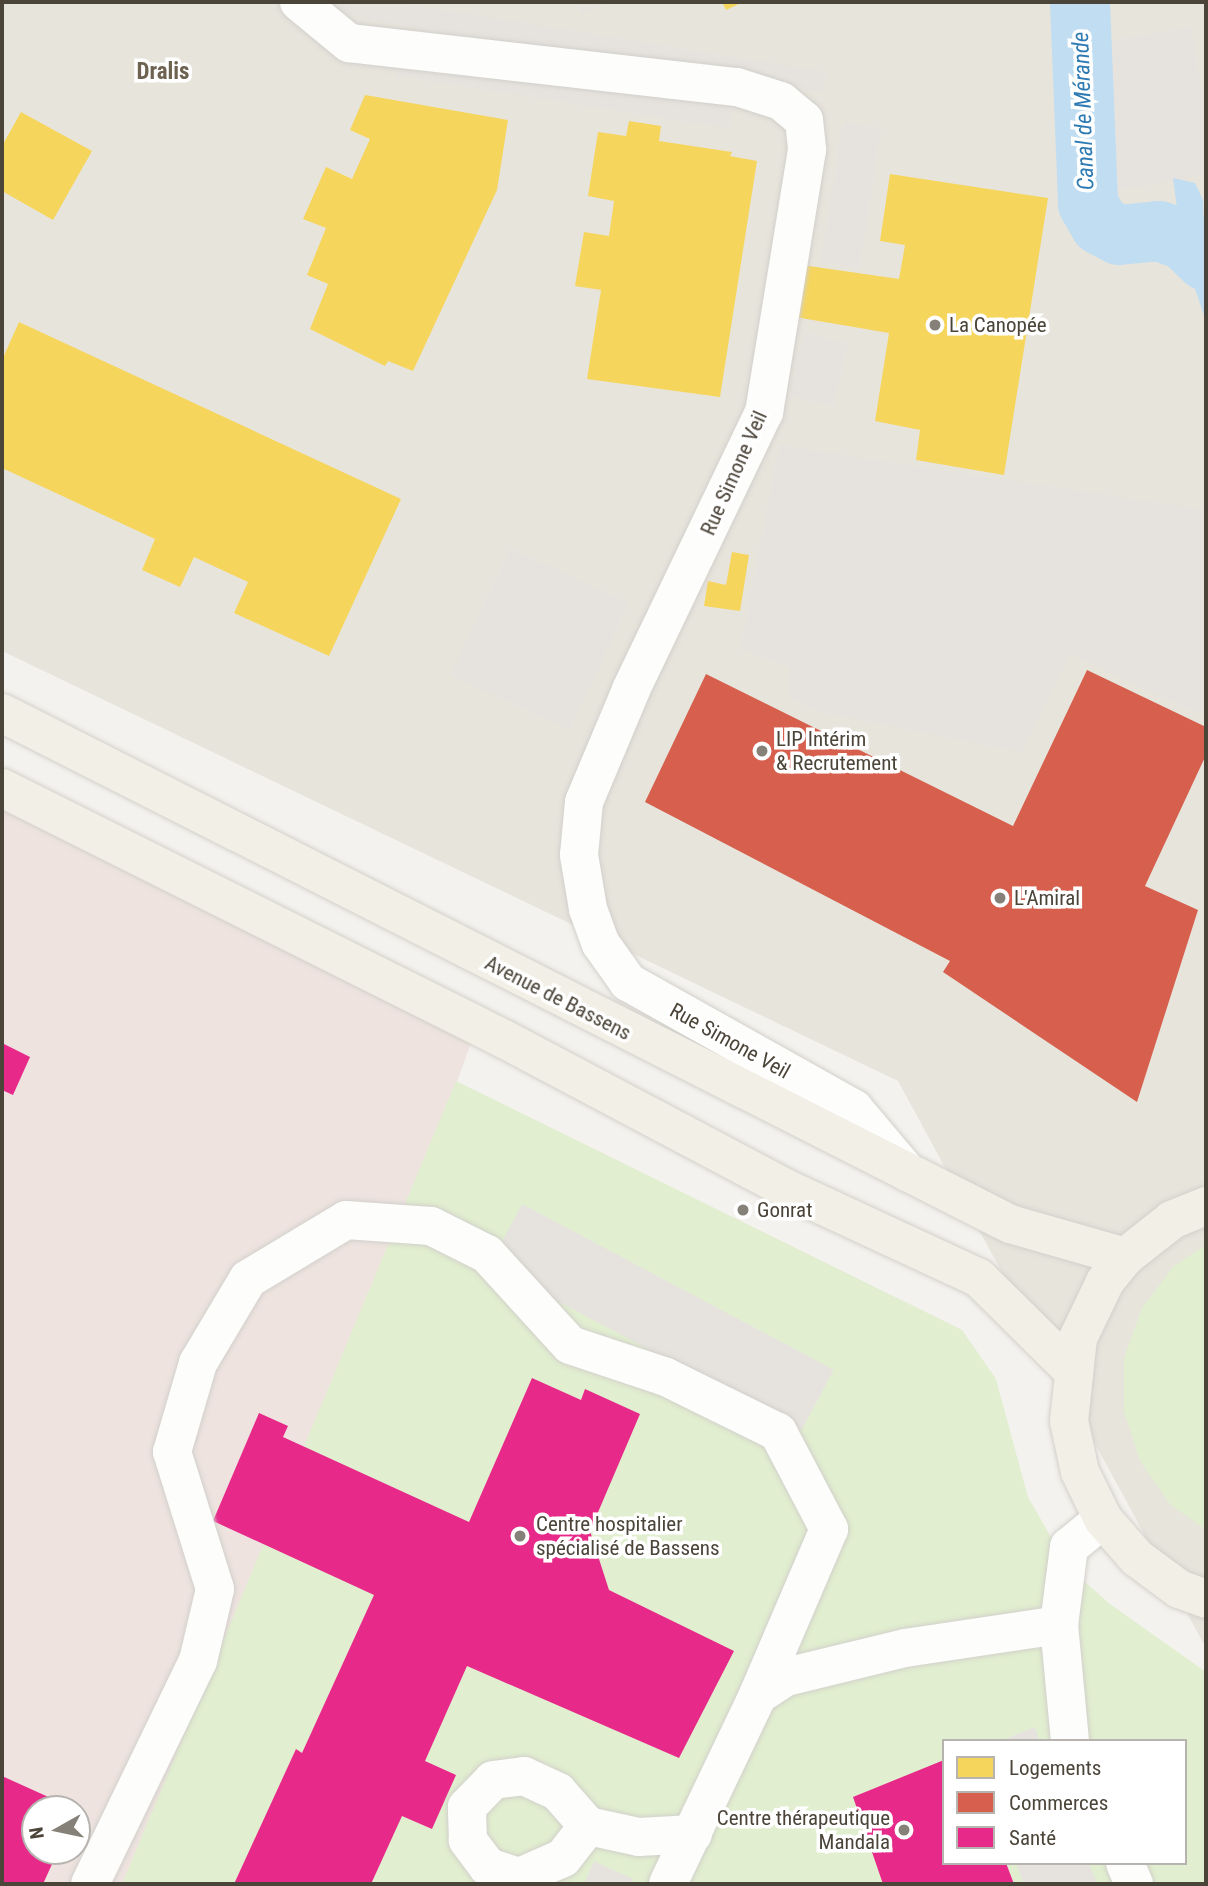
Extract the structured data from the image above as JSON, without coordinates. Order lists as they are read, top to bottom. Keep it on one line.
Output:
{"streets":{"main road":["Avenue de Bassens"],"street":["Rue Simone Veil"]},"crossings":[["Rue Simone Veil","Avenue de Bassens"]],"districts":["Dralis"],"water":["Canal de Mérande"],"places":["La Canopée","LIP Intérim & Recrutement","L'Amiral","Gonrat","Centre hospitalier spécialisé de Bassens","Centre thérapeutique Mandala"],"legend":["Logements","Commerces","Santé"],"north":"left"}
